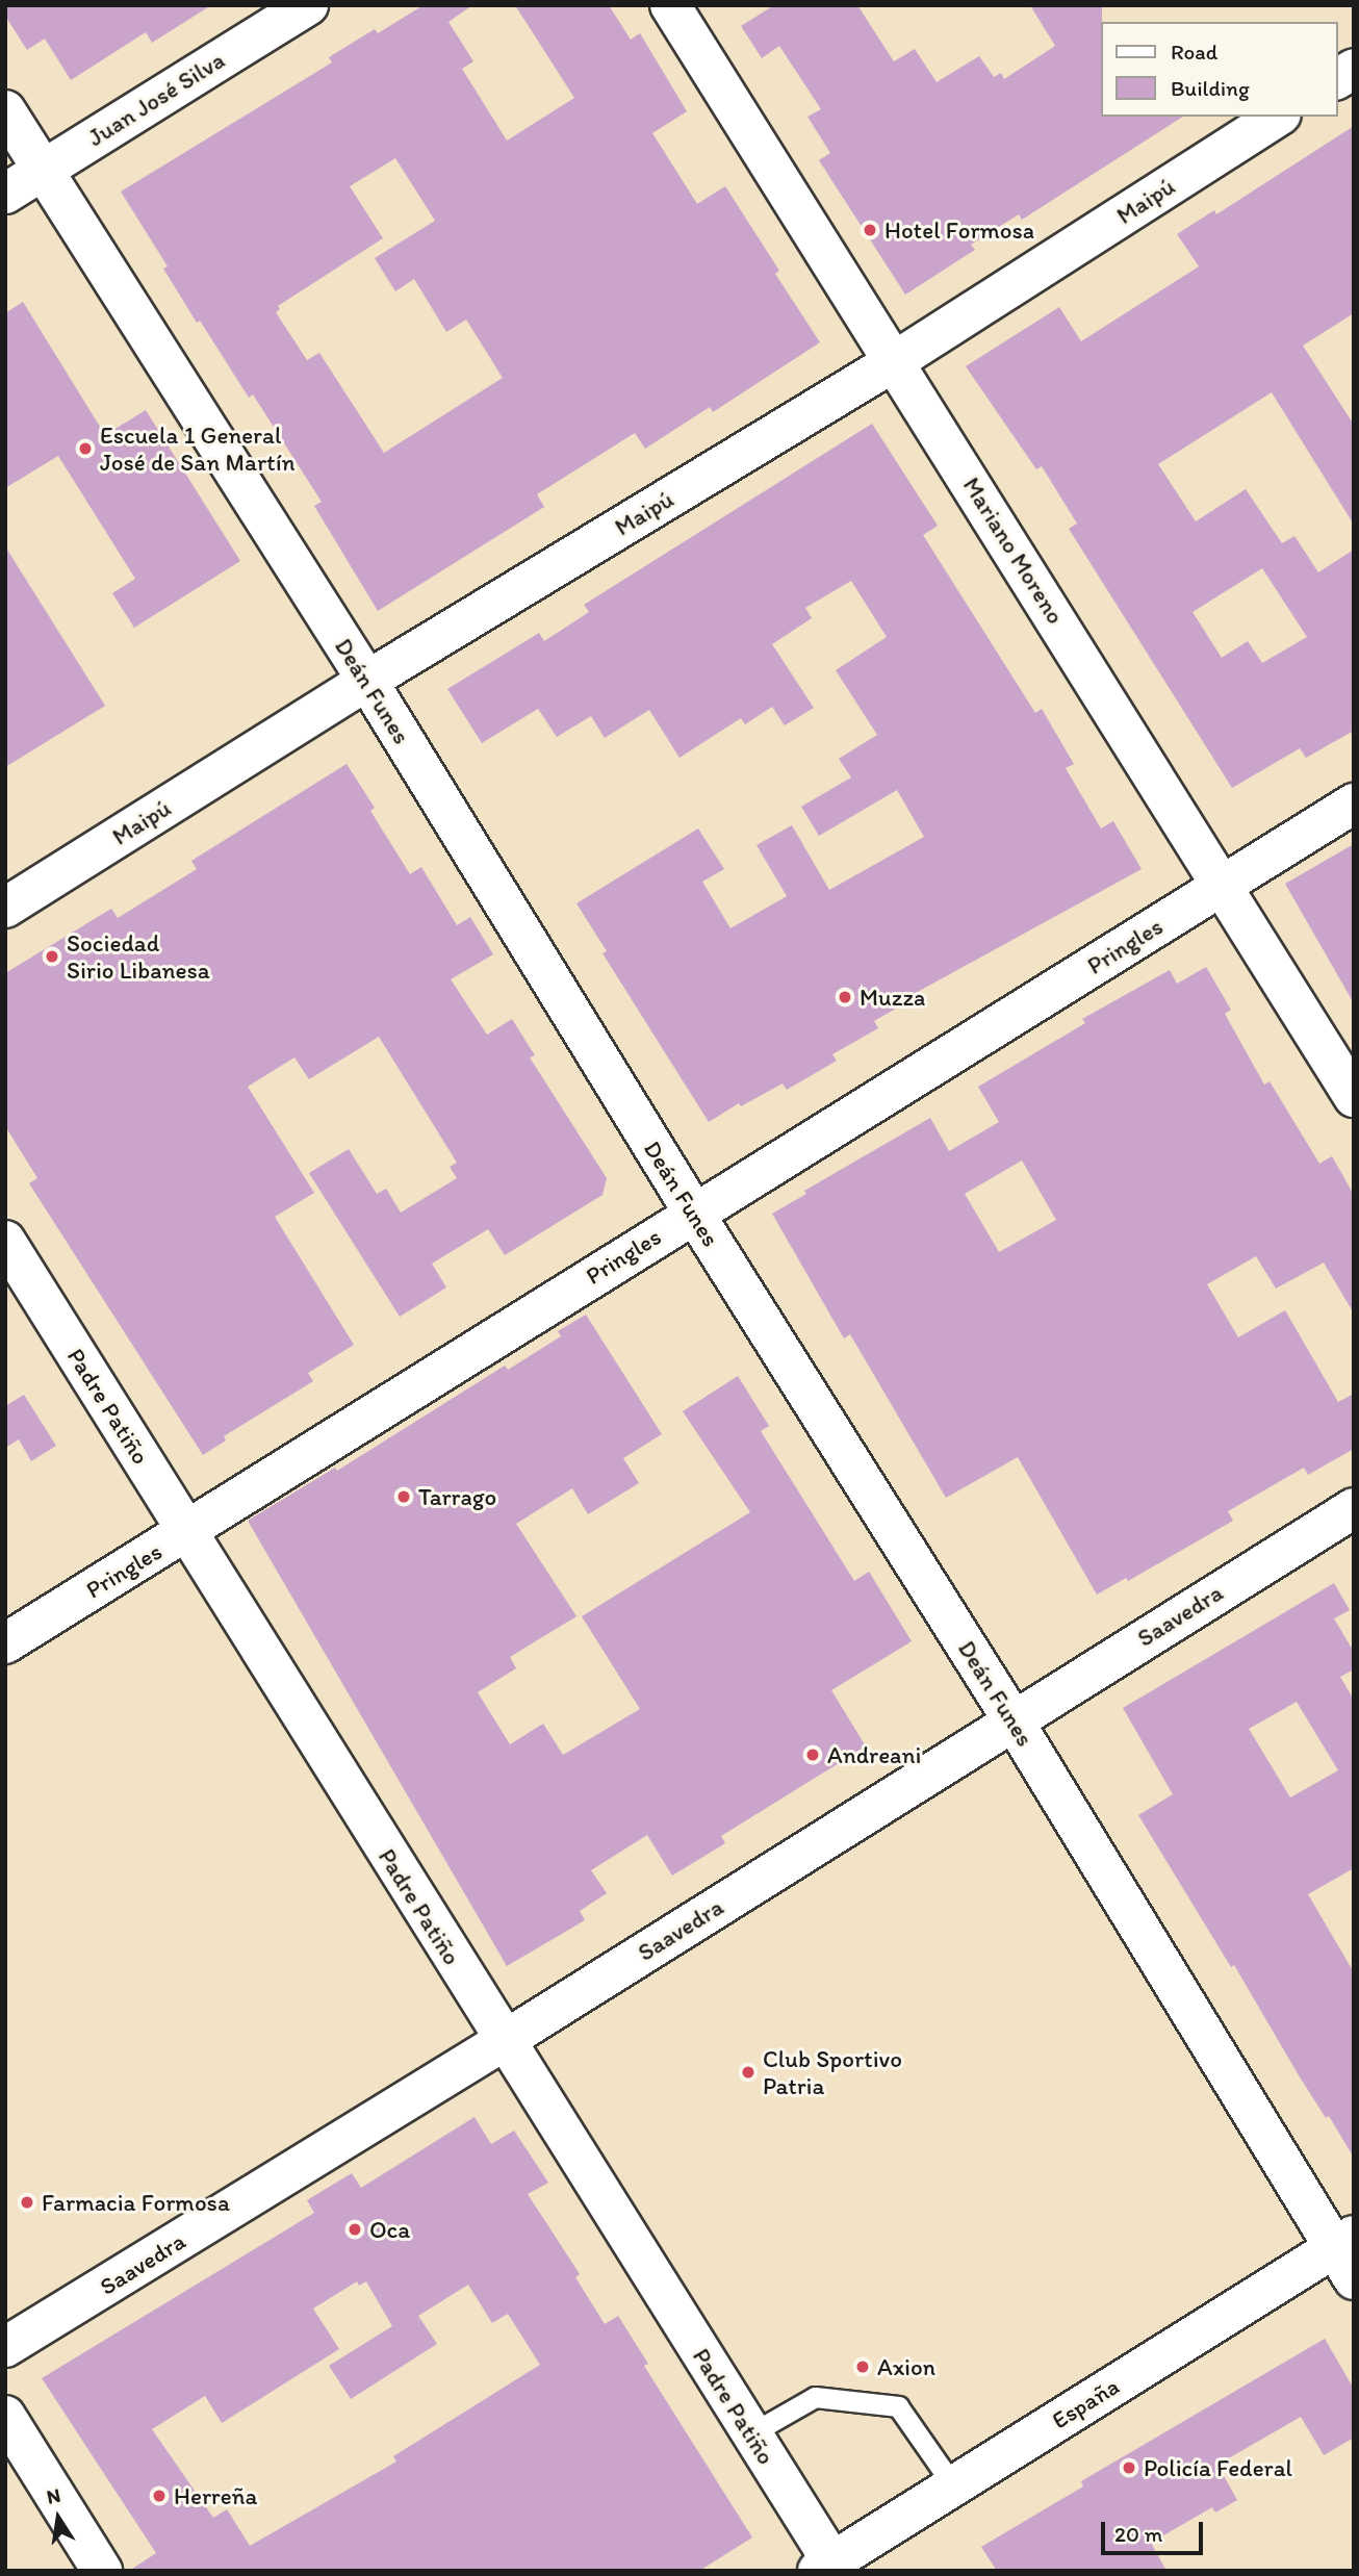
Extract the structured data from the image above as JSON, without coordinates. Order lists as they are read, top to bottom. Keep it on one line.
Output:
{"streets":{"street":["Juan José Silva","Maipú","Mariano Moreno","Deán Funes","Pringles","Padre Patiño","Saavedra","España"]},"crossings":[["Juan José Silva","Deán Funes"],["Maipú","Mariano Moreno"],["Maipú","Deán Funes"],["Mariano Moreno","Pringles"],["Deán Funes","Pringles"],["Deán Funes","Saavedra"],["Deán Funes","España"],["Pringles","Padre Patiño"],["Padre Patiño","Saavedra"],["Padre Patiño","España"]],"places":["Hotel Formosa","Escuela 1 General José de San Martín","Sociedad Sirio Libanesa","Muzza","Tarrago","Andreani","Club Sportivo Patria","Farmacia Formosa","Oca","Axion","Policía Federal","Herreña"],"legend":["Road","Building"],"scale_bar":"20 m","north":"top"}
